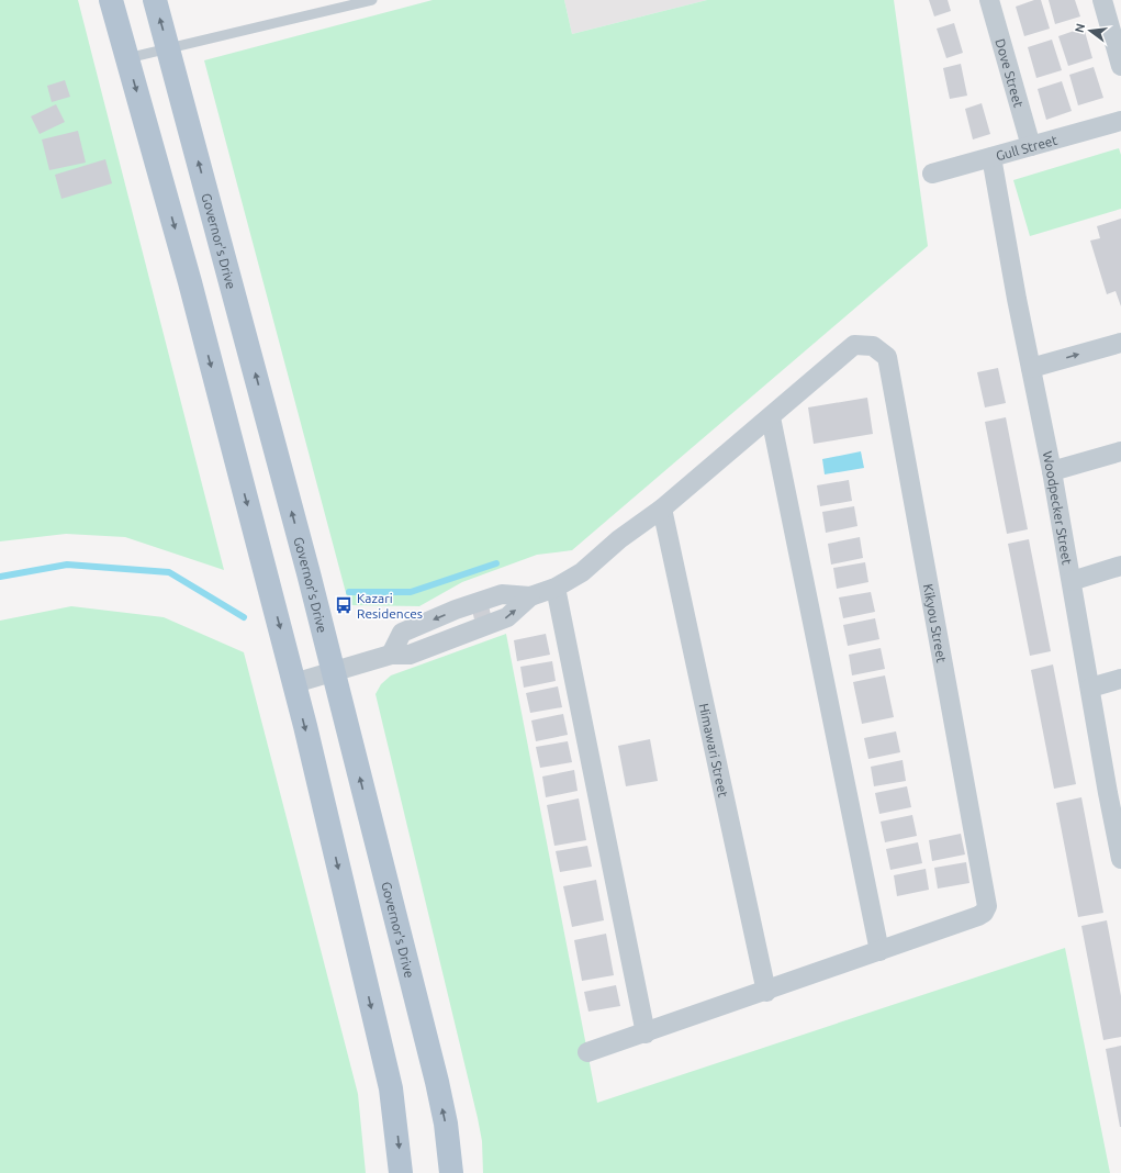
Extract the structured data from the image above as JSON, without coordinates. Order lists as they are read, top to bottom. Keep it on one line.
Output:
{"streets":{"main road":["Governor's Drive"],"street":["Dove Street","Gull Street","Woodpecker Street","Kikyou Street","Himawari Street"]},"crossings":[["Dove Street","Gull Street"],["Gull Street","Woodpecker Street"]],"places":{"bus stop":["Kazari Residences"]},"north":"left"}
